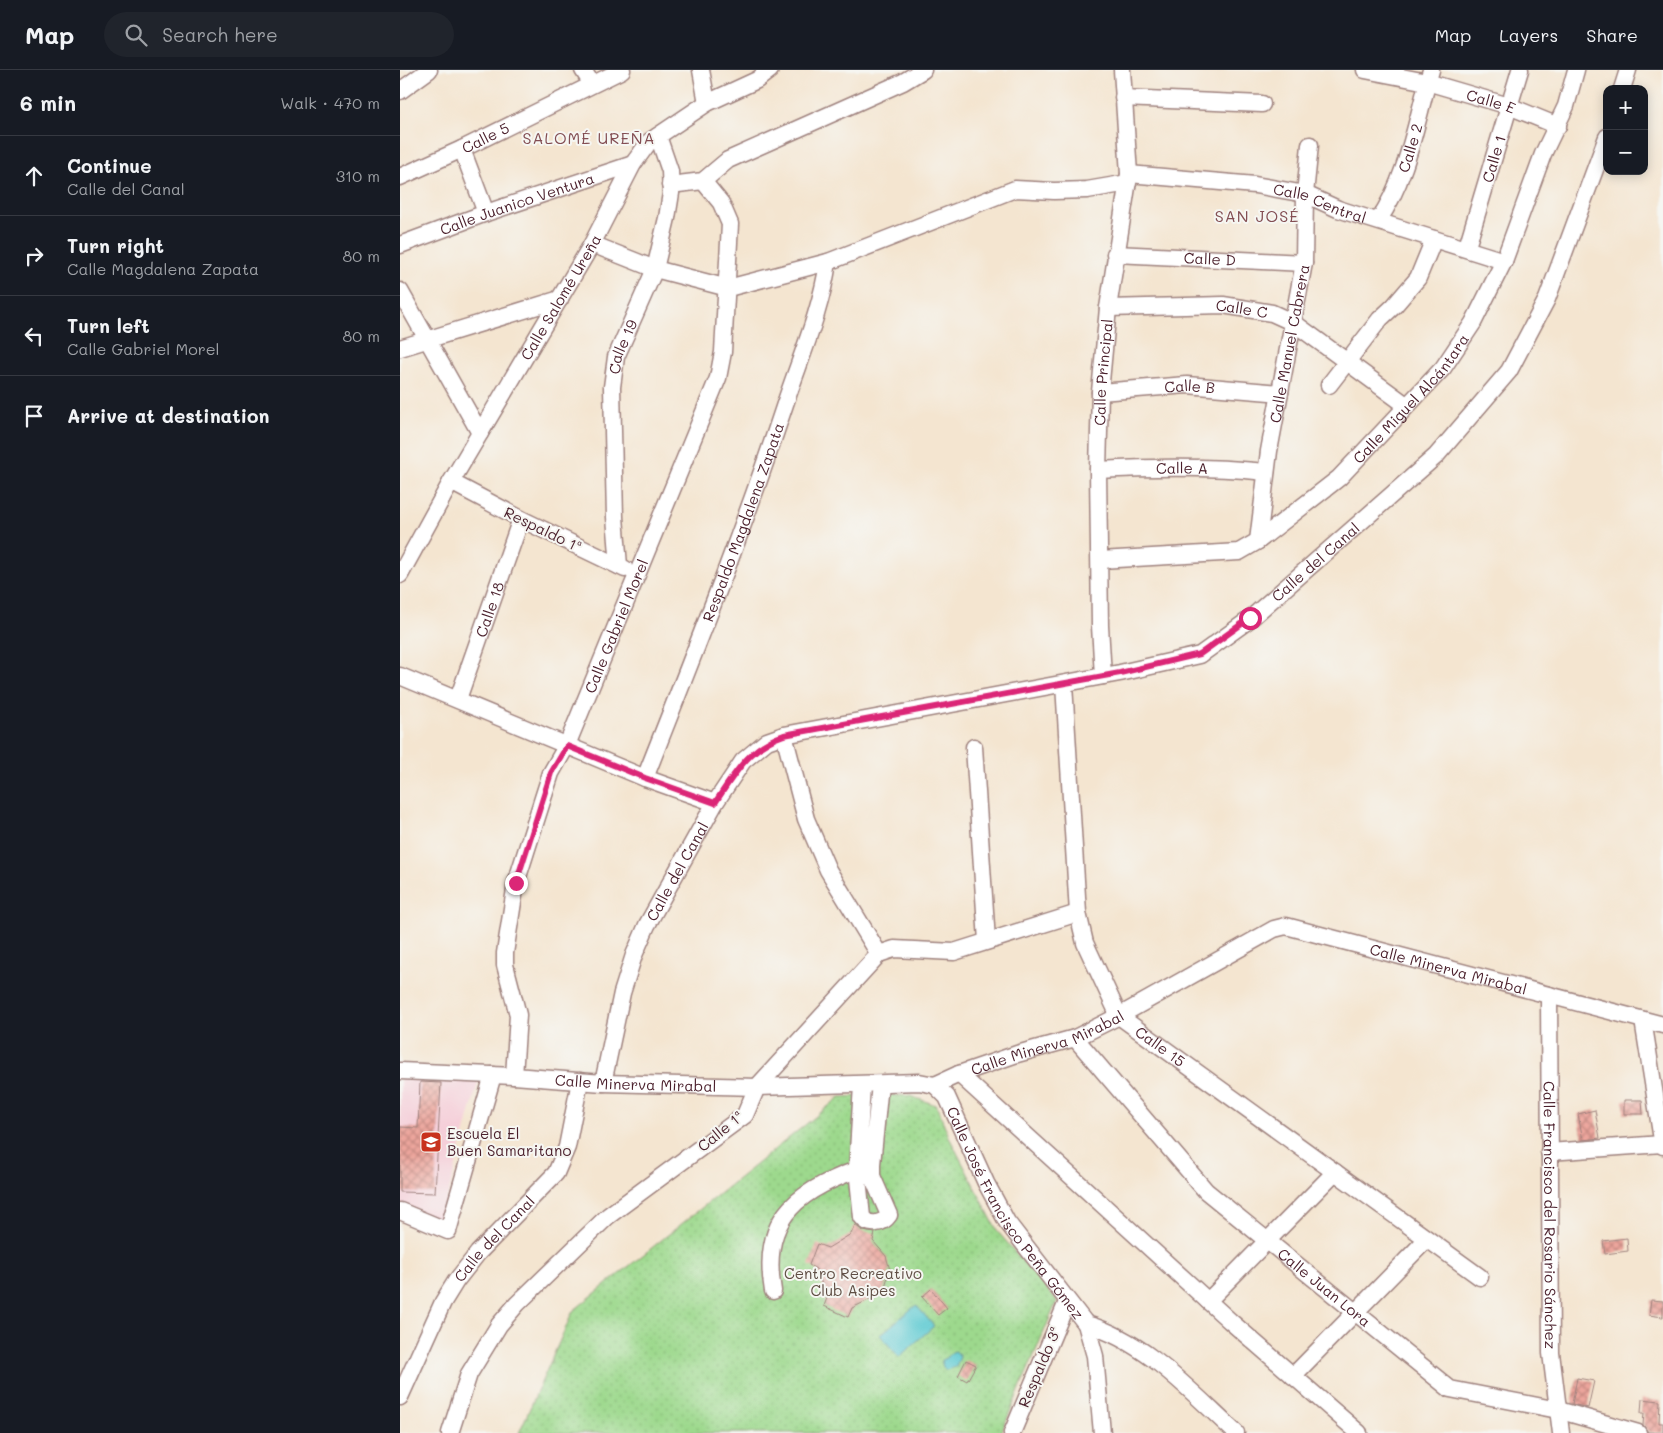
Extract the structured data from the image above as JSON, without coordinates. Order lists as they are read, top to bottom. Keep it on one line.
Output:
{"streets":{"street":["Calle E","Calle 5","Calle 2","Calle 1","Calle Central","Calle Juanico Ventura","Calle D","Calle Salomé Ureña","Calle C","Calle Manuel Cabrera","Calle 19","Calle Principal","Calle B","Calle Miguel Alcántara","Calle A","Respaldo Magdalena Zapata","Respaldo 1ª","Calle del Canal","Calle 18","Calle Gabriel Morel","Calle Minerva Mirabal","Calle 15","Calle 1ª","Calle José Francisco Peña Gómez","Calle Francisco del Rosario Sánchez","Calle Juan Lora","Respaldo 3ª"]},"crossings":[["Calle E","Calle 2"],["Calle E","Calle 1"],["Calle E","Calle Miguel Alcántara"],["Calle 2","Calle Central"],["Calle 1","Calle Central"],["Calle Central","Calle Manuel Cabrera"],["Calle Central","Calle Principal"],["Calle Central","Calle Miguel Alcántara"],["Calle Central","Respaldo Magdalena Zapata"],["Calle Central","Calle Gabriel Morel"],["Calle Juanico Ventura","Calle Salomé Ureña"],["Calle D","Calle Manuel Cabrera"],["Calle D","Calle Principal"],["Calle Salomé Ureña","Calle 19"],["Calle Salomé Ureña","Respaldo 1ª"],["Calle C","Calle Manuel Cabrera"],["Calle C","Calle Principal"],["Calle C","Calle Miguel Alcántara"],["Calle Manuel Cabrera","Calle B"],["Calle Manuel Cabrera","Calle Miguel Alcántara"],["Calle Manuel Cabrera","Calle A"],["Calle 19","Respaldo 1ª"],["Calle Principal","Calle B"],["Calle Principal","Calle Miguel Alcántara"],["Calle Principal","Calle A"],["Calle Principal","Calle del Canal"],["Respaldo 1ª","Calle 18"],["Respaldo 1ª","Calle Gabriel Morel"],["Calle del Canal","Calle Minerva Mirabal"],["Calle del Canal","Calle 15"],["Calle Gabriel Morel","Calle Minerva Mirabal"],["Calle Minerva Mirabal","Calle 15"],["Calle Minerva Mirabal","Calle 1ª"],["Calle Minerva Mirabal","Calle José Francisco Peña Gómez"],["Calle Minerva Mirabal","Calle Francisco del Rosario Sánchez"],["Calle Minerva Mirabal","Calle Juan Lora"],["Calle José Francisco Peña Gómez","Respaldo 3ª"],["Calle Francisco del Rosario Sánchez","Calle Juan Lora"]],"districts":["SALOMÉ UREÑA","SAN JOSÉ"],"parks":["Centro Recreativo Club Asipes"],"places":{"school or university":["Escuela El Buen Samaritano"]},"page":{"header":"Map","search":"Search here","nav":["Map","Layers","Share"],"heading":["6 min","Walk · 470 m"],"map_buttons":["+","−"],"list":[["Continue","Calle del Canal","310 m"],["Turn right","Calle Magdalena Zapata","80 m"],["Turn left","Calle Gabriel Morel","80 m"],"Arrive at destination"]}}
